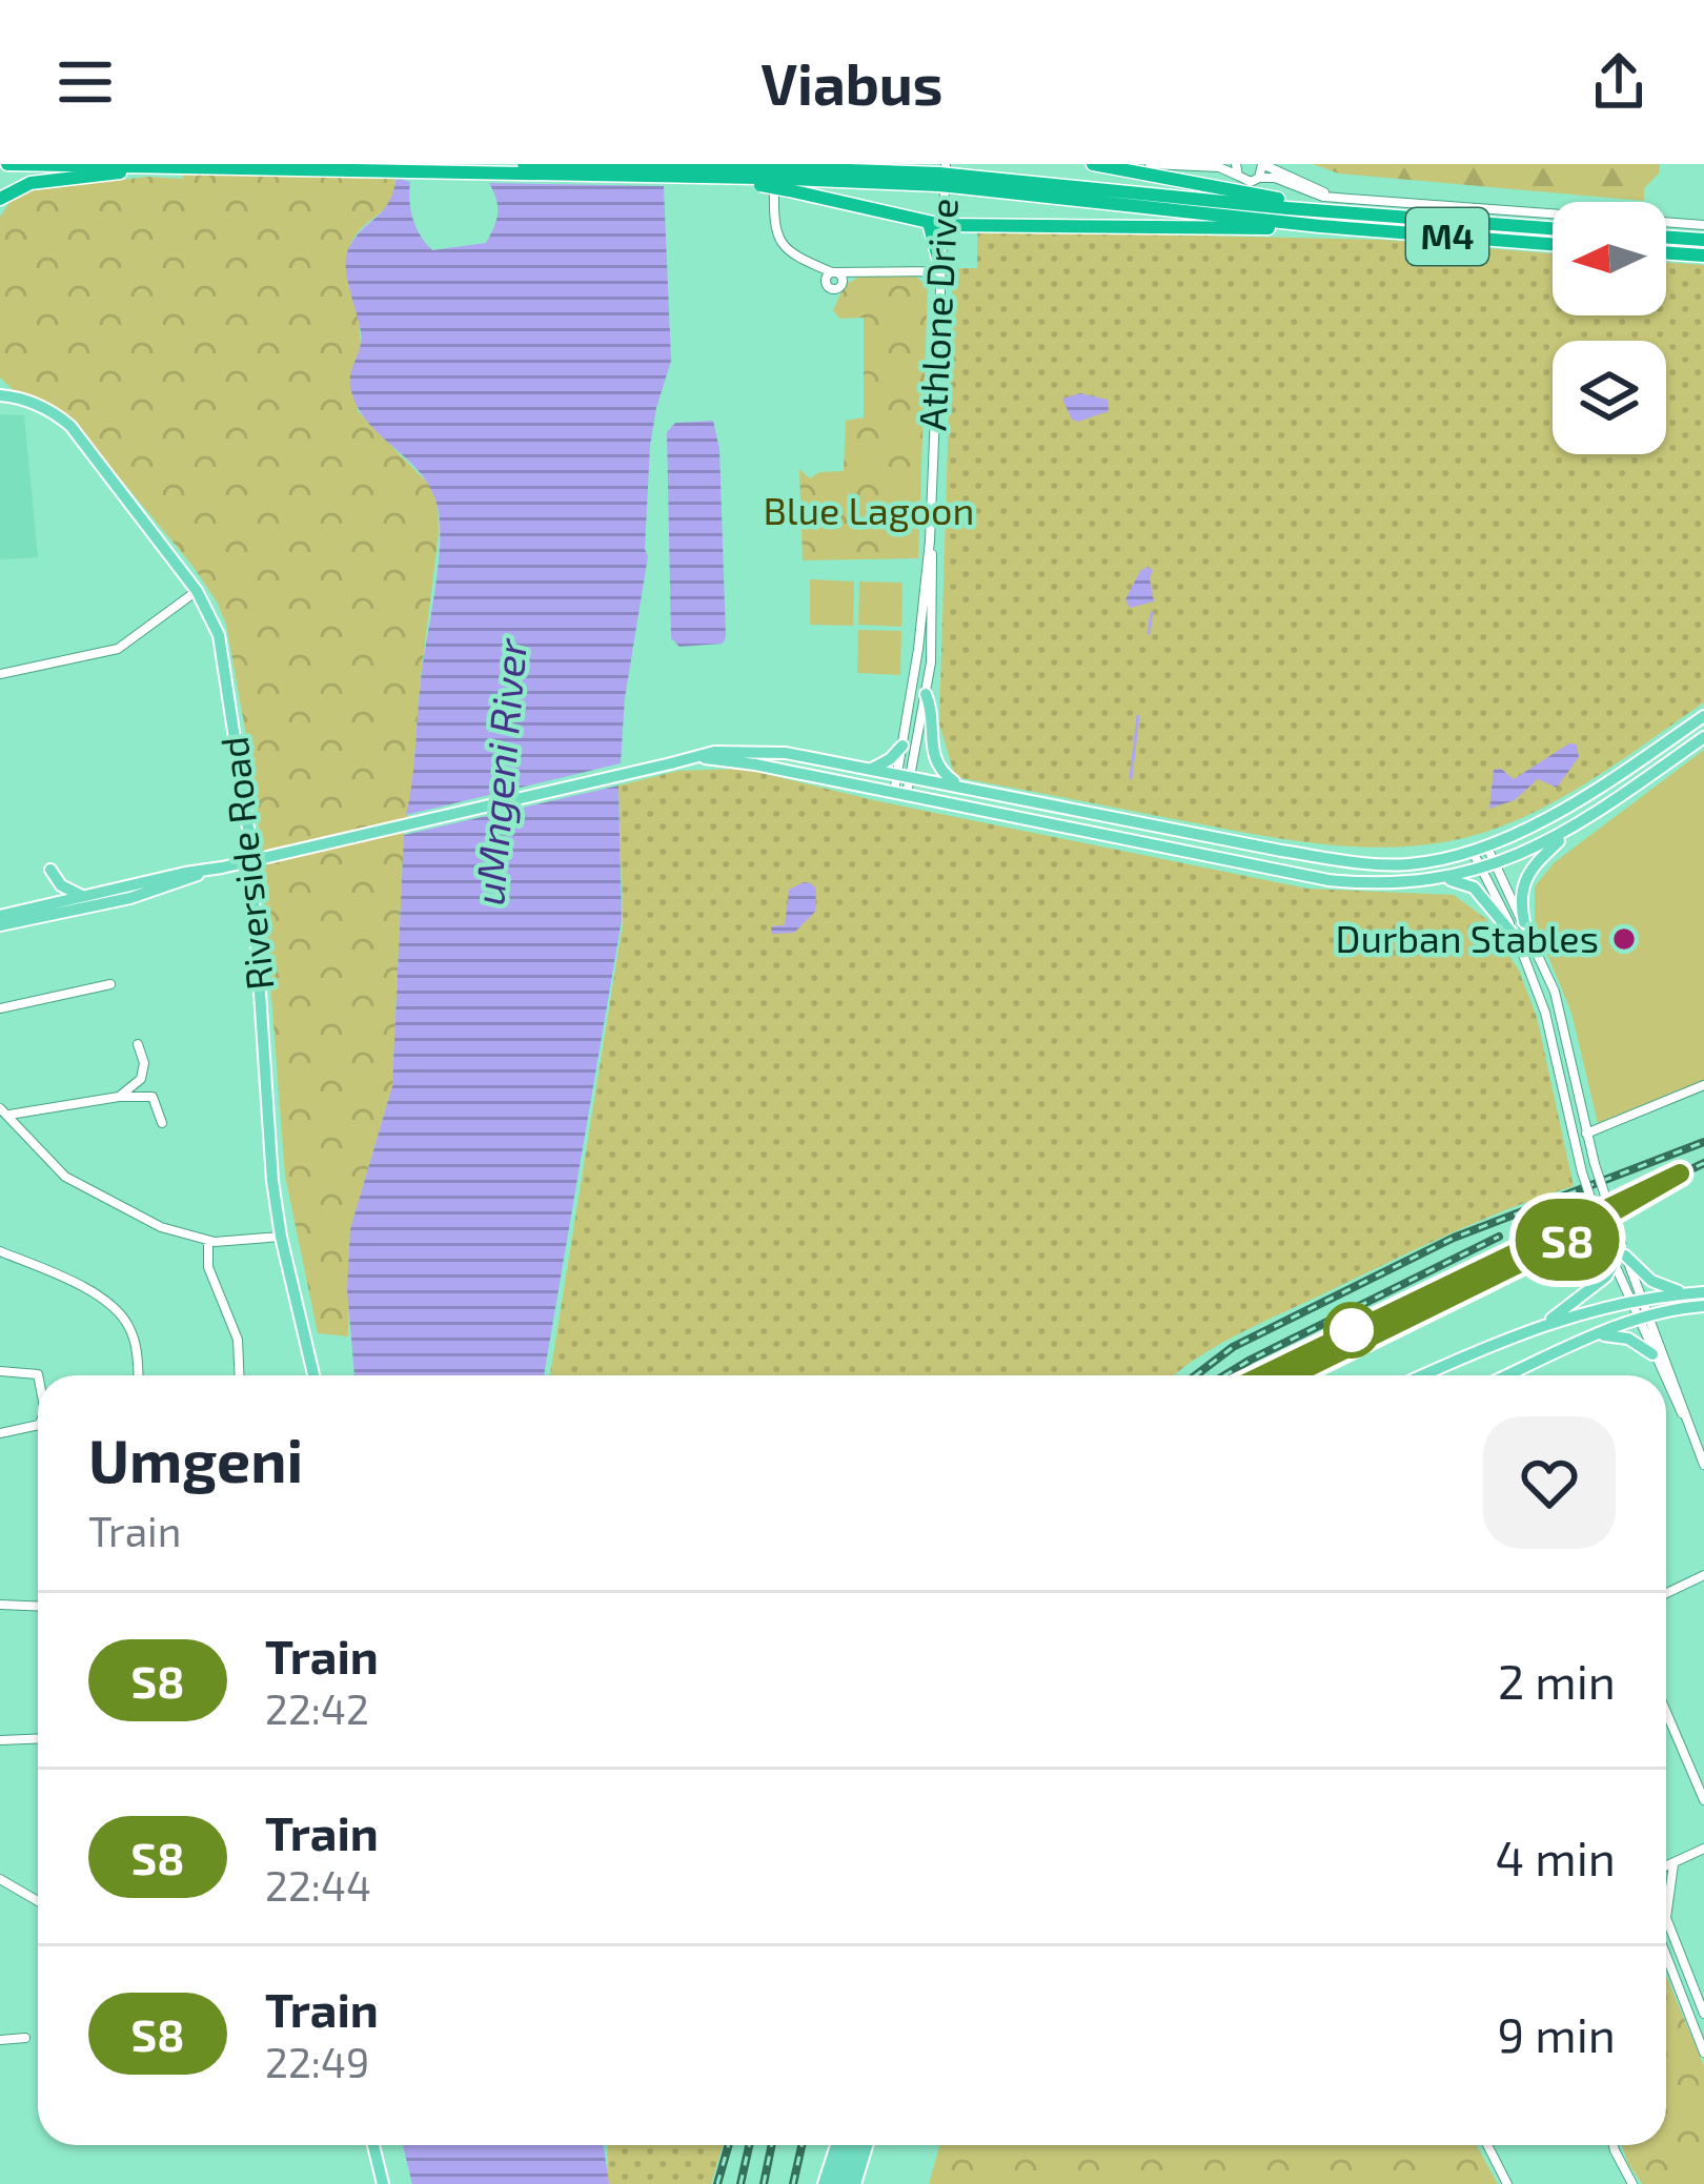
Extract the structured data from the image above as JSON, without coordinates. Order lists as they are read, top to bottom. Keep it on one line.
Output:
{"streets":{"highway":["M4"],"main road":["Riverside Road"],"street":["Athlone Drive"]},"crossings":[["M4","Athlone Drive"]],"water":["uMngeni River"],"parks":["Blue Lagoon"],"places":["Durban Stables"],"north":"left","page":{"header":"Viabus","on_map":"S8","heading":["Umgeni","Train"],"list":[{"mark":"S8","name":"Train","note":"22:42","value":"2 min"},{"mark":"S8","name":"Train","note":"22:44","value":"4 min"},{"mark":"S8","name":"Train","note":"22:49","value":"9 min"}]}}
